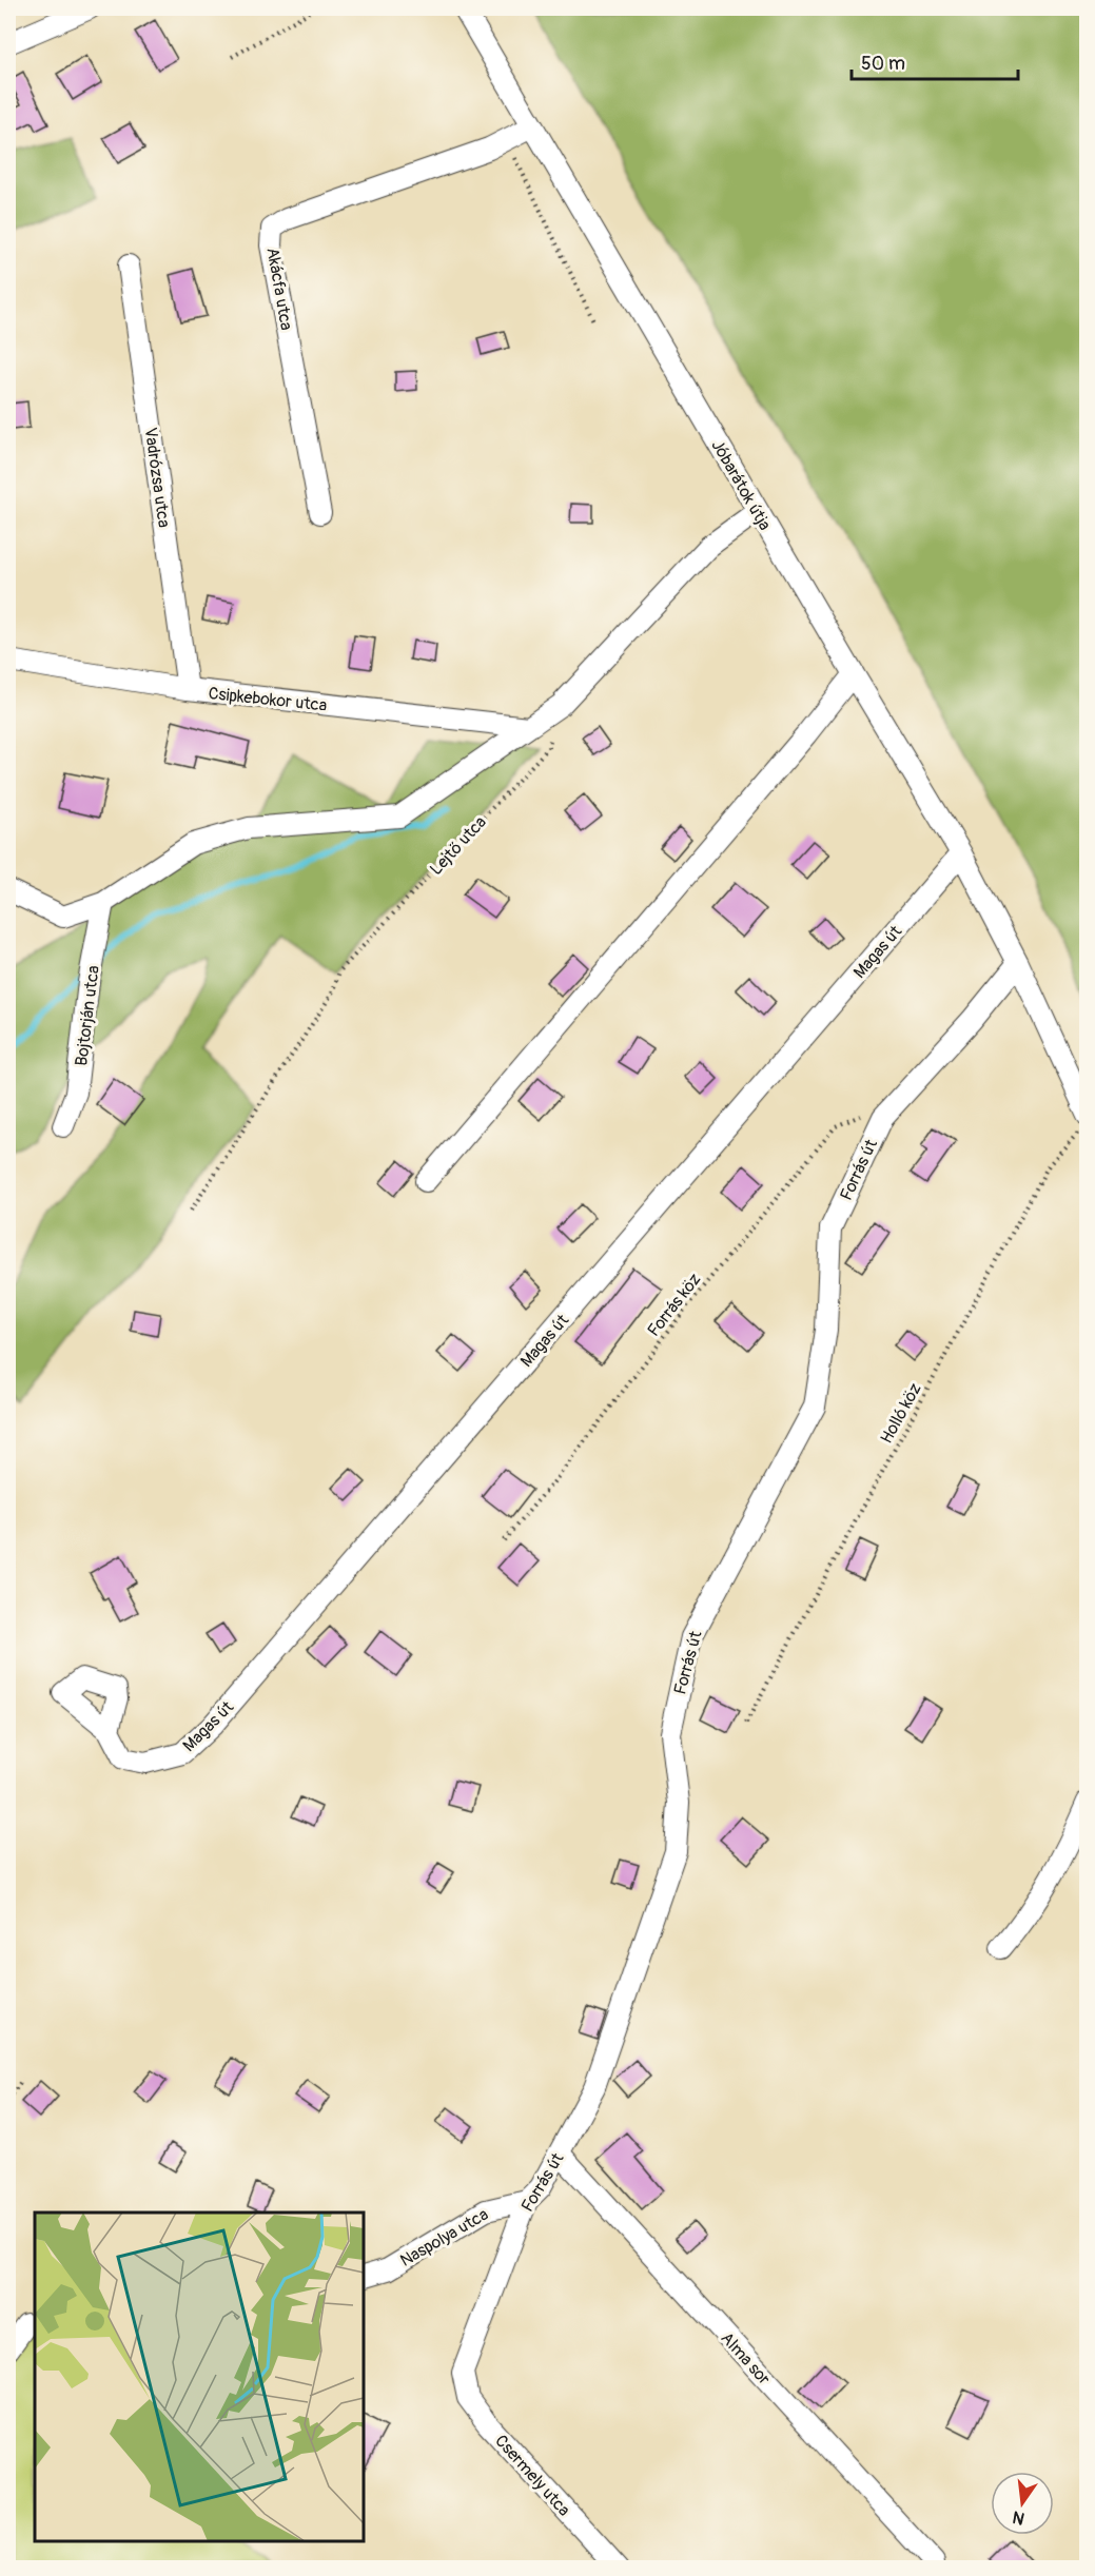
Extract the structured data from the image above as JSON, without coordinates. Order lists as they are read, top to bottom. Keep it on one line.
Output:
{"streets":{"street":["Akácfa utca","Vadrózsa utca","Jóbarátok útja","Csipkebokor utca","Magas út","Bojtorján utca","Forrás út","Naspolya utca","Alma sor","Csermely utca"],"path":["Lejtő utca","Forrás köz","Holló köz"]},"crossings":[["Akácfa utca","Jóbarátok útja"],["Vadrózsa utca","Csipkebokor utca"],["Jóbarátok útja","Magas út"],["Jóbarátok útja","Forrás út"],["Jóbarátok útja","Holló köz"],["Forrás út","Forrás köz"],["Forrás út","Naspolya utca"],["Forrás út","Alma sor"],["Forrás út","Csermely utca"]],"scale_bar":"50 m","north":"bottom"}
